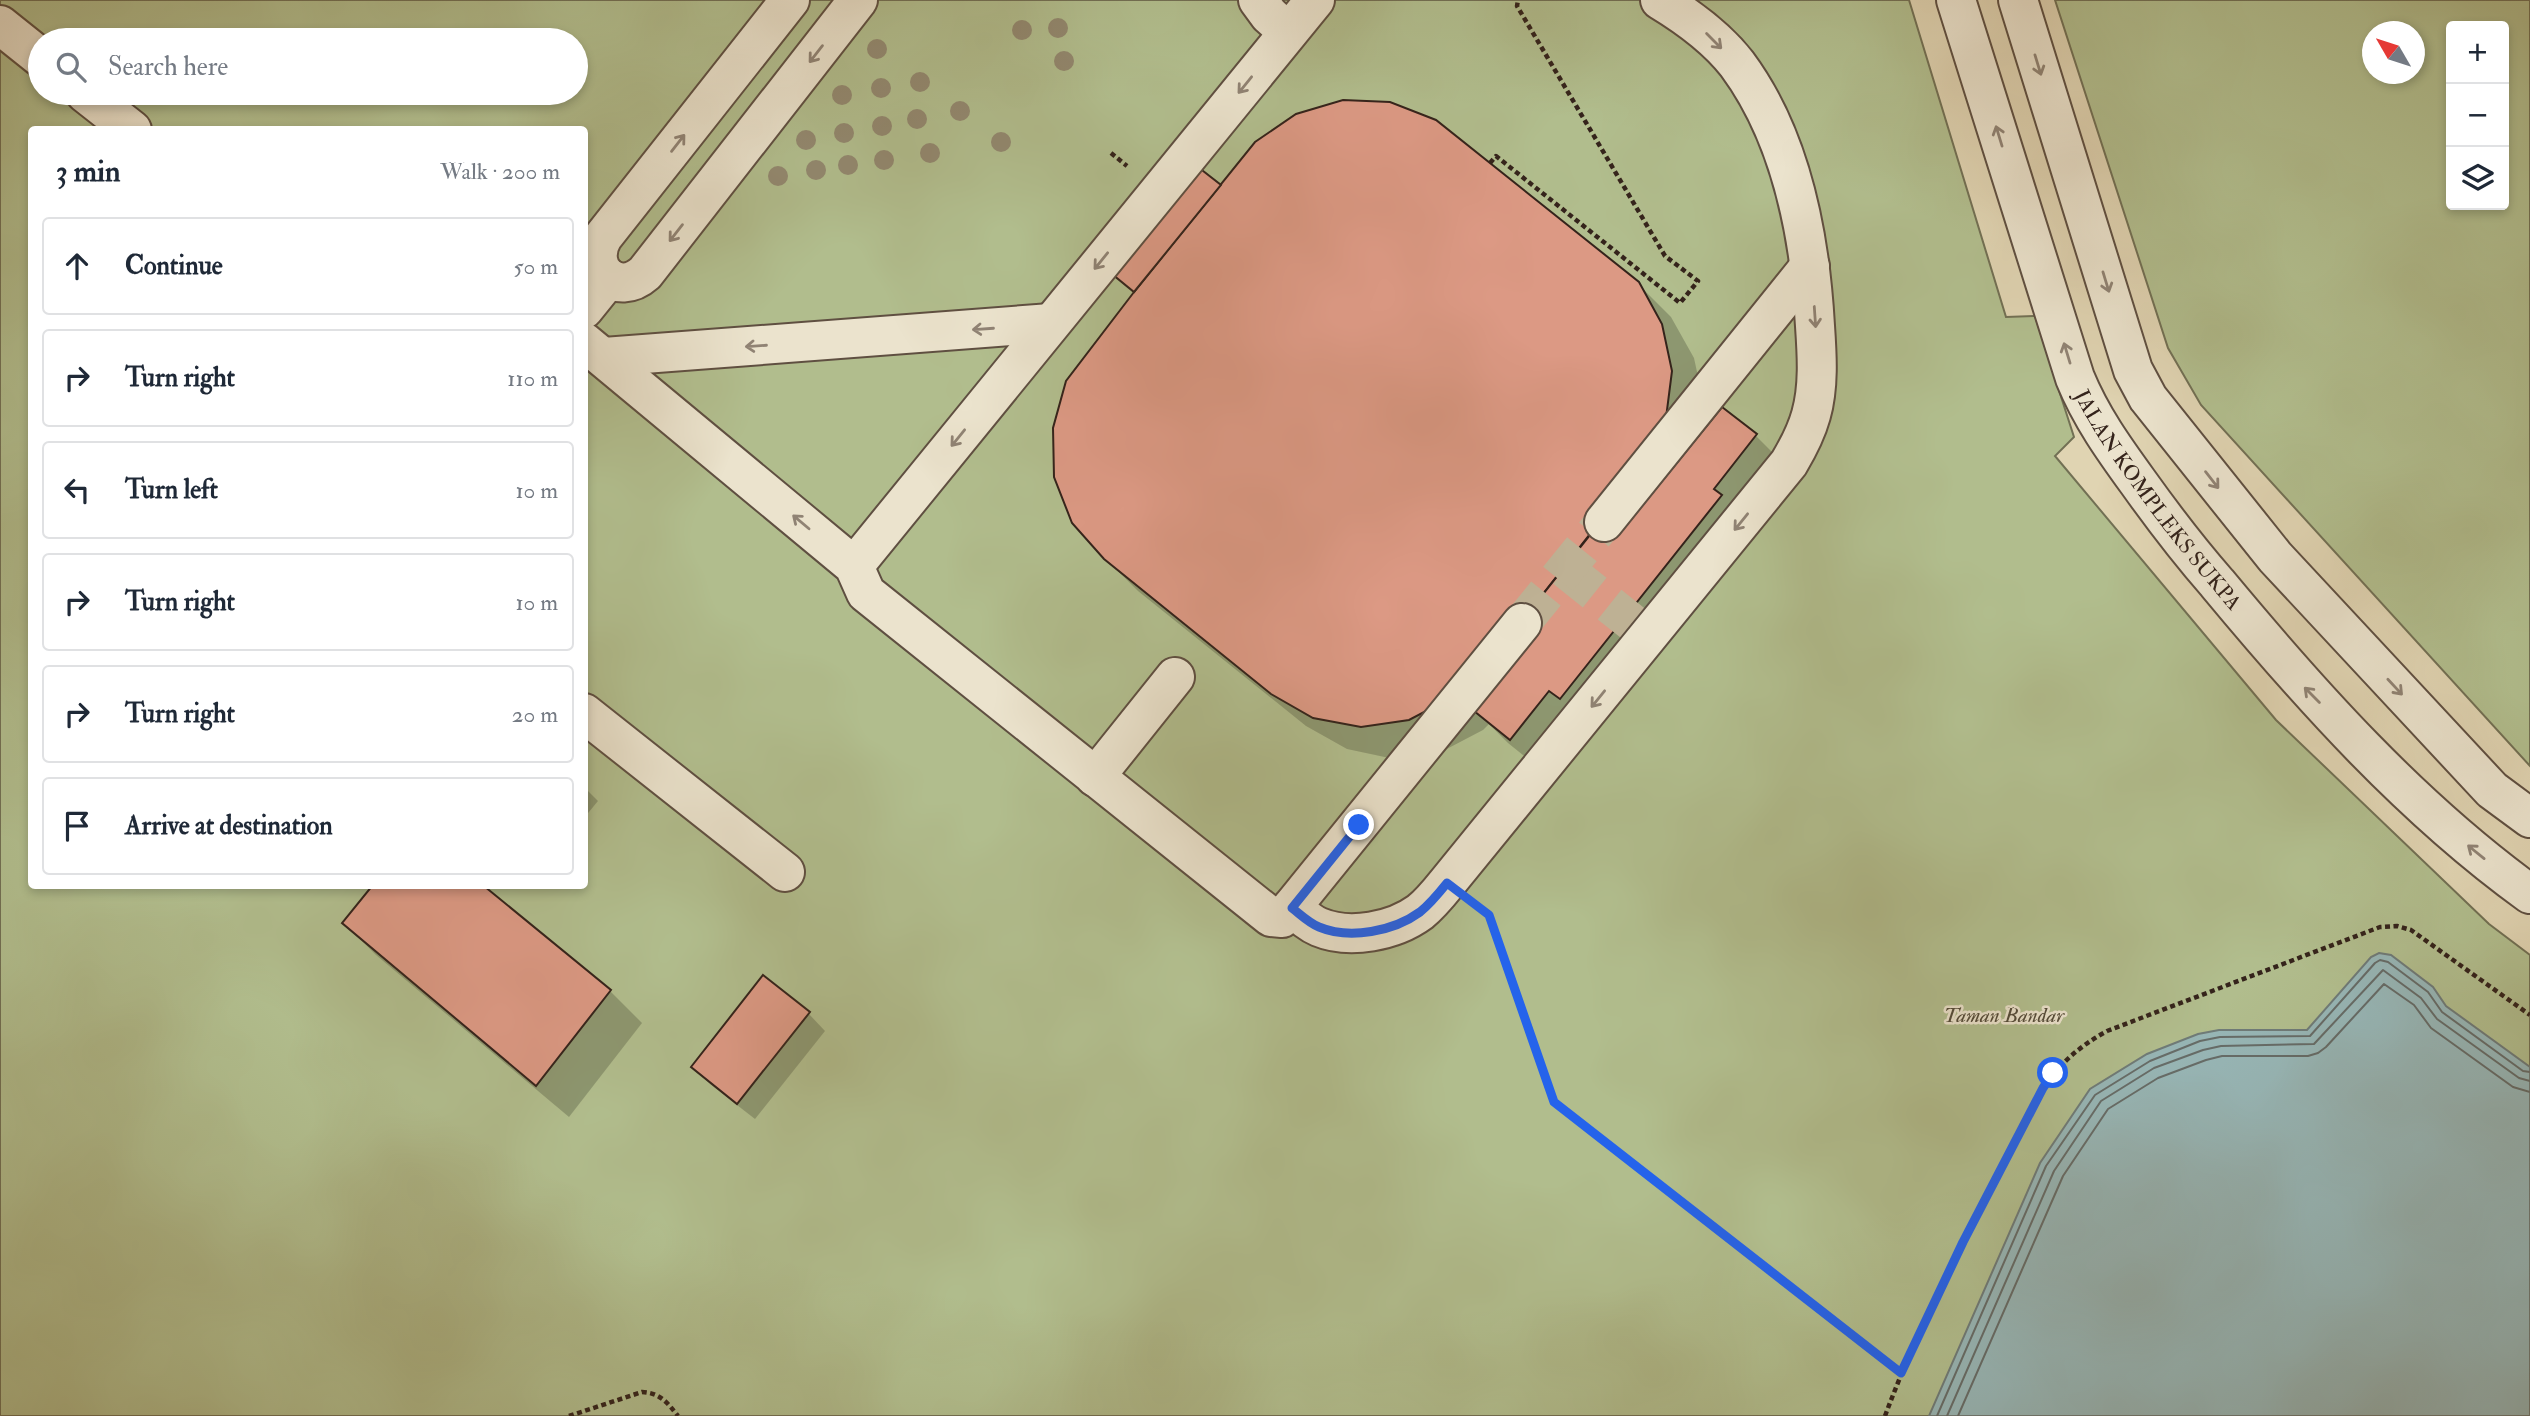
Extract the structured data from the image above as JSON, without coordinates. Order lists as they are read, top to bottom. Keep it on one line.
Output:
{"streets":{"street":["JALAN KOMPLEKS SUKPA"]},"parks":["Taman Bandar"],"north":"top left","page":{"map_buttons":["+","−"],"search":"Search here","heading":["3 min","Walk · 200 m"],"list":[["Continue","50 m"],["Turn right","110 m"],["Turn left","10 m"],["Turn right","10 m"],["Turn right","20 m"],"Arrive at destination"]}}
